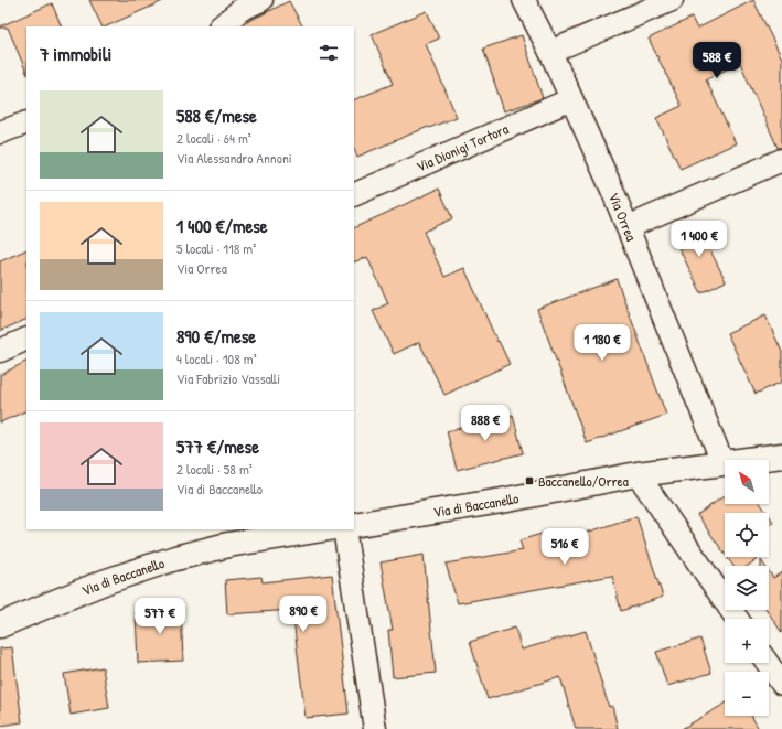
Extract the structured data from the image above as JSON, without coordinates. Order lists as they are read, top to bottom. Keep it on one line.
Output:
{"streets":{"street":["Via Dionigi Tortora","Via Orrea","Via di Baccanello"]},"crossings":[["Via Dionigi Tortora","Via Orrea"],["Via Orrea","Via di Baccanello"]],"places":{"transit":["Baccanello/Orrea"]},"north":"top left","page":{"heading":"7 immobili","price":["588 €","1 400 €","1 180 €","888 €","516 €","890 €","577 €"],"list":[{"name":"588 €/mese","note":"2 locali · 64 m² · Via Alessandro Annoni"},{"name":"1 400 €/mese","note":"5 locali · 118 m² · Via Orrea"},{"name":"890 €/mese","note":"4 locali · 108 m² · Via Fabrizio Vassalli"},{"name":"577 €/mese","note":"2 locali · 58 m² · Via di Baccanello"}],"map_buttons":["+","−"]}}
